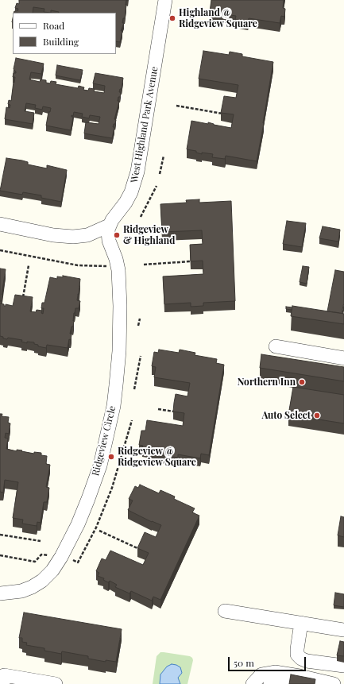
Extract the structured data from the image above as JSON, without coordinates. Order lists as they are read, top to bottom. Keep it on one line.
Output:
{"streets":{"street":["West Highland Park Avenue","Ridgeview Circle"]},"crossings":[["West Highland Park Avenue","Ridgeview Circle"]],"places":["Highland @ Ridgeview Square","Ridgeview & Highland","Northern Inn","Auto Select","Ridgeview @ Ridgeview Square"],"legend":["Road","Building"],"scale_bar":"50 m"}
